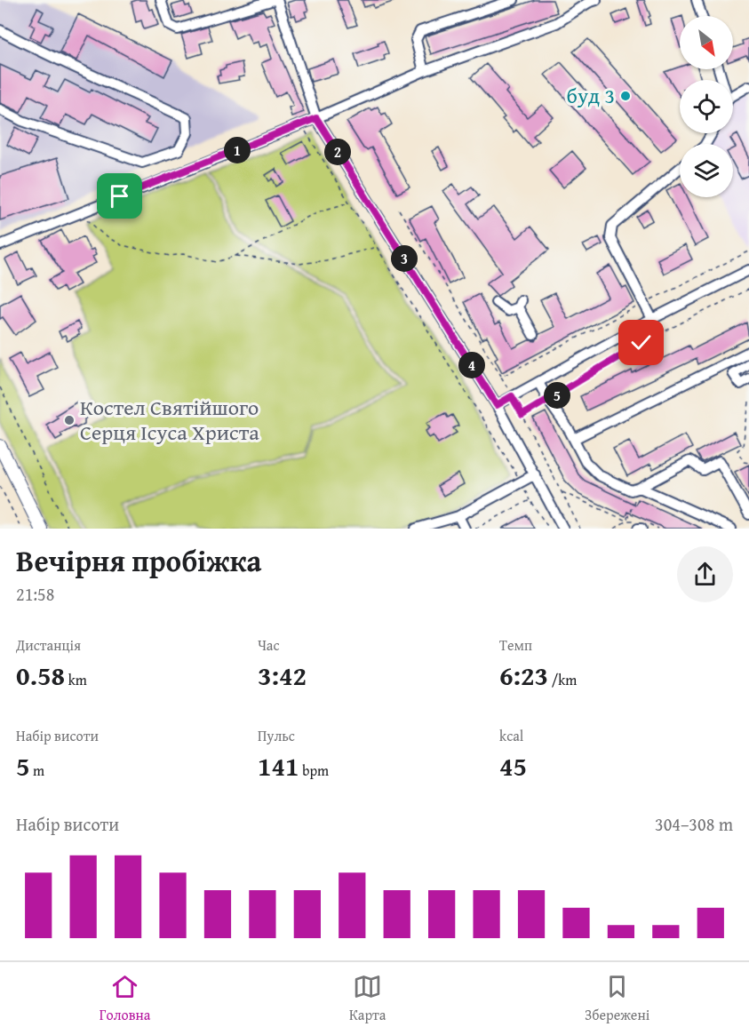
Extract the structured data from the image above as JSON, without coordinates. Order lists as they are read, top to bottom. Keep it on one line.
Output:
{"places":["буд 3","Костел Святійшого Серця Ісуса Христа"],"north":"bottom right","page":{"pins":["1","2","3","4","5"],"heading":["Вечірня пробіжка","21:58"],"stats":[["Дистанція","0.58 km"],["Час","3:42"],["Темп","6:23 /km"],["Набір висоти","5 m"],["Пульс","141 bpm"],["kcal","45"]],"chart":["Набір висоти","304–308 m"],"tabs":["Головна","Карта","Збережені"]}}
